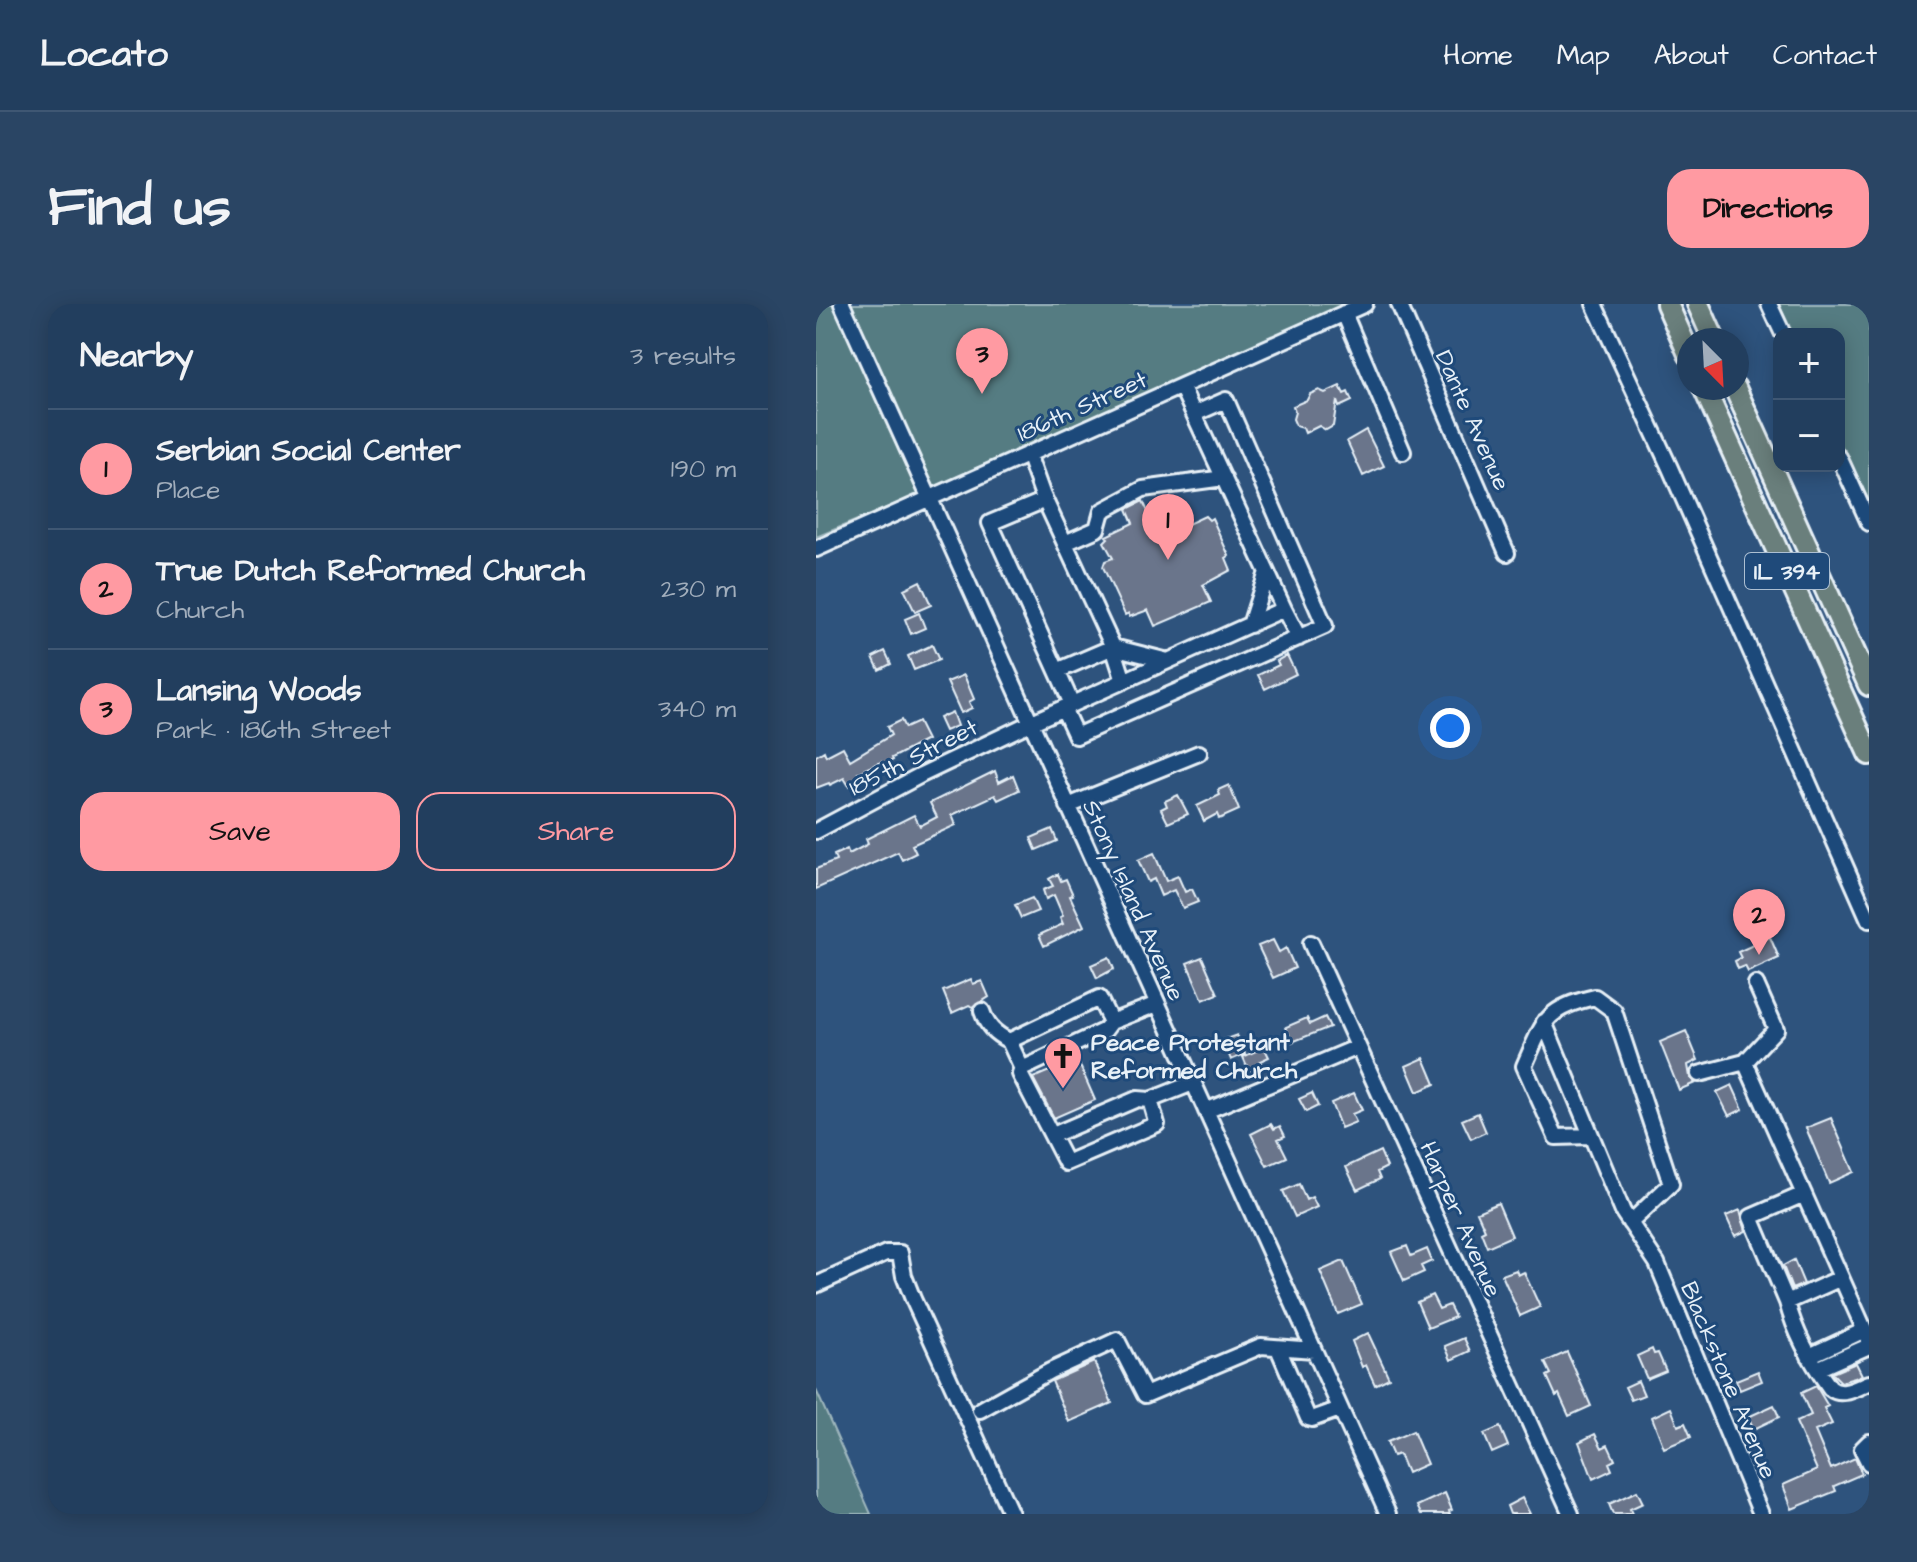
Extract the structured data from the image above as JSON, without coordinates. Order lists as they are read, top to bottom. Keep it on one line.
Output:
{"streets":{"highway":["IL 394"],"street":["186th Street","Dante Avenue","185th Street","Stony Island Avenue","Harper Avenue","Blackstone Avenue"]},"crossings":[["186th Street","Stony Island Avenue"],["185th Street","Stony Island Avenue"]],"places":{"church":["Peace Protestant Reformed Church"]},"north":"bottom right","page":{"header":"Locato","nav":["Home","Map","About","Contact"],"title":"Find us","buttons":["Directions",["Save","Share"]],"heading":["Nearby","3 results"],"map_buttons":["+","−"],"pins":["3","1","2"],"list":[{"mark":"1","name":"Serbian Social Center","note":"Place","value":"190 m"},{"mark":"2","name":"True Dutch Reformed Church","note":"Church","value":"230 m"},{"mark":"3","name":"Lansing Woods","note":"Park · 186th Street","value":"340 m"}]}}
